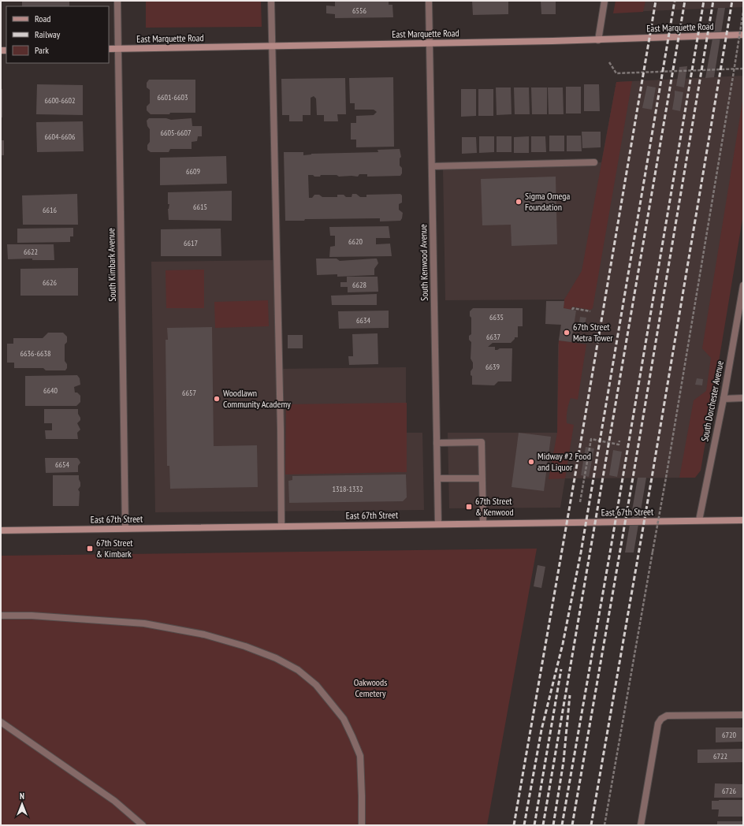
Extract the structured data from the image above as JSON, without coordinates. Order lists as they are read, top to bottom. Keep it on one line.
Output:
{"streets":{"street":["East Marquette Road","South Kenwood Avenue","South Kimbark Avenue","South Dorchester Avenue","East 67th Street"]},"crossings":[["East Marquette Road","South Kenwood Avenue"],["East Marquette Road","South Kimbark Avenue"],["South Kenwood Avenue","East 67th Street"],["South Kimbark Avenue","East 67th Street"],["South Dorchester Avenue","East 67th Street"]],"parks":["Oakwoods Cemetery"],"places":{"other":["Sigma Omega Foundation","67th Street Metra Tower","Woodlawn Community Academy","Midway #2 Food and Liquor"],"transit":["67th Street & Kenwood","67th Street & Kimbark"]},"house_numbers":["6556","6601-6603","6600-6602","6605-6607","6604-6606","6609","6615","6616","6620","6617","6622","6626","6628","6635","6634","6637","6636-6638","6639","6640","6657","6654","1318-1332","6720","6722","6726"],"legend":["Road","Railway","Park"],"north":"top"}
